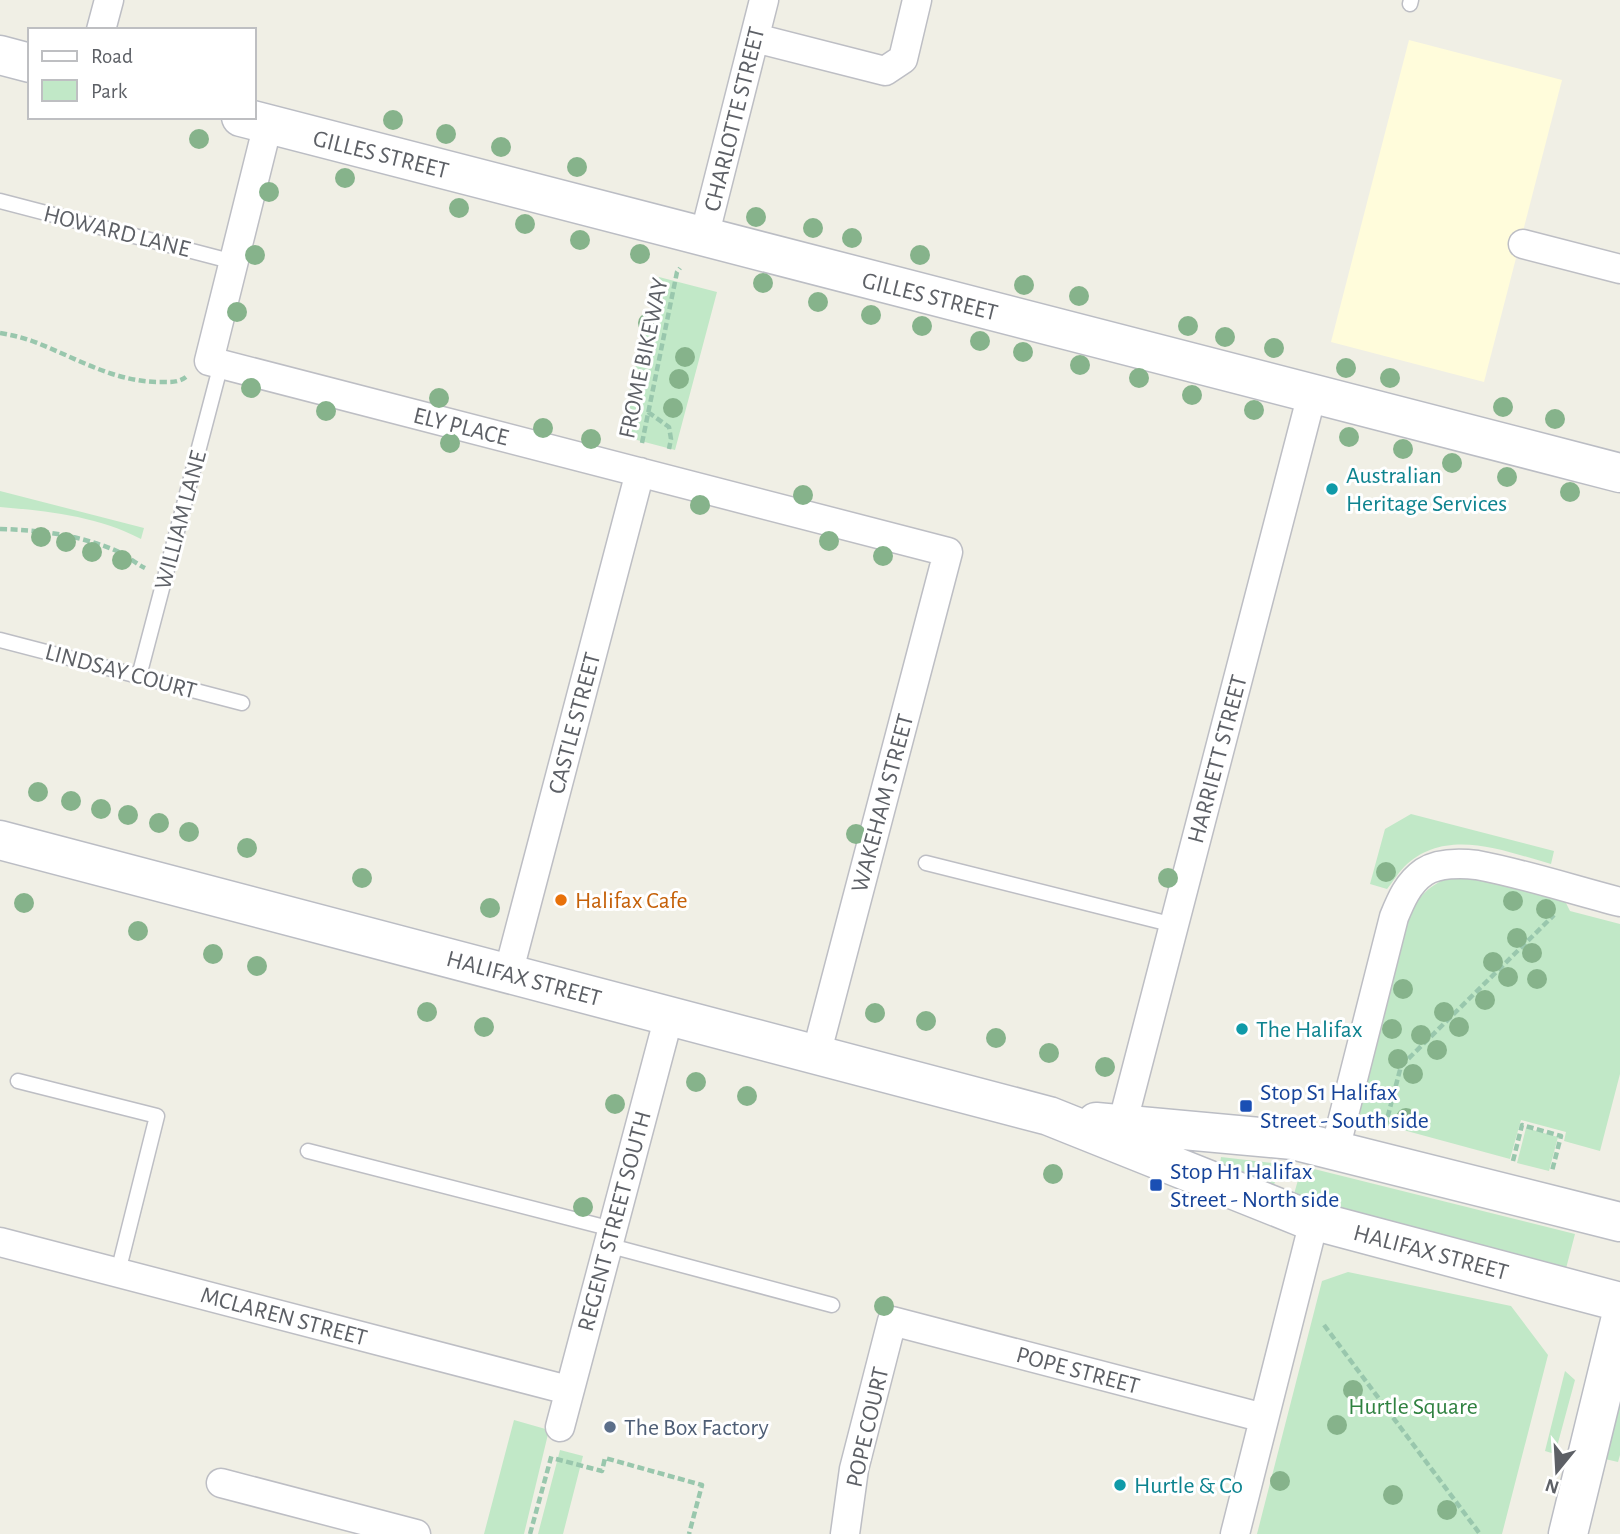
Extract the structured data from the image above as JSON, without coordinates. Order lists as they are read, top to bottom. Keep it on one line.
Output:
{"streets":{"street":["CHARLOTTE STREET","GILLES STREET","ELY PLACE","CASTLE STREET","HARRIETT STREET","WAKEHAM STREET","HALIFAX STREET","REGENT STREET SOUTH","MCLAREN STREET","POPE STREET","POPE COURT"],"lane":["HOWARD LANE","WILLIAM LANE","LINDSAY COURT"],"path":["FROME BIKEWAY"]},"crossings":[["CHARLOTTE STREET","GILLES STREET"],["CHARLOTTE STREET","FROME BIKEWAY"],["GILLES STREET","FROME BIKEWAY"],["GILLES STREET","HARRIETT STREET"],["FROME BIKEWAY","ELY PLACE"],["FROME BIKEWAY","CASTLE STREET"],["ELY PLACE","WILLIAM LANE"],["ELY PLACE","CASTLE STREET"],["ELY PLACE","WAKEHAM STREET"],["WILLIAM LANE","LINDSAY COURT"],["CASTLE STREET","HALIFAX STREET"],["HARRIETT STREET","HALIFAX STREET"],["WAKEHAM STREET","HALIFAX STREET"],["HALIFAX STREET","REGENT STREET SOUTH"],["REGENT STREET SOUTH","MCLAREN STREET"],["POPE STREET","POPE COURT"]],"parks":["Hurtle Square"],"places":{"other":["Australian Heritage Services","Halifax Cafe","The Halifax","The Box Factory","Hurtle & Co"],"transit":["Stop S1 Halifax Street - South side","Stop H1 Halifax Street - North side"]},"legend":["Road","Park"],"north":"bottom"}
